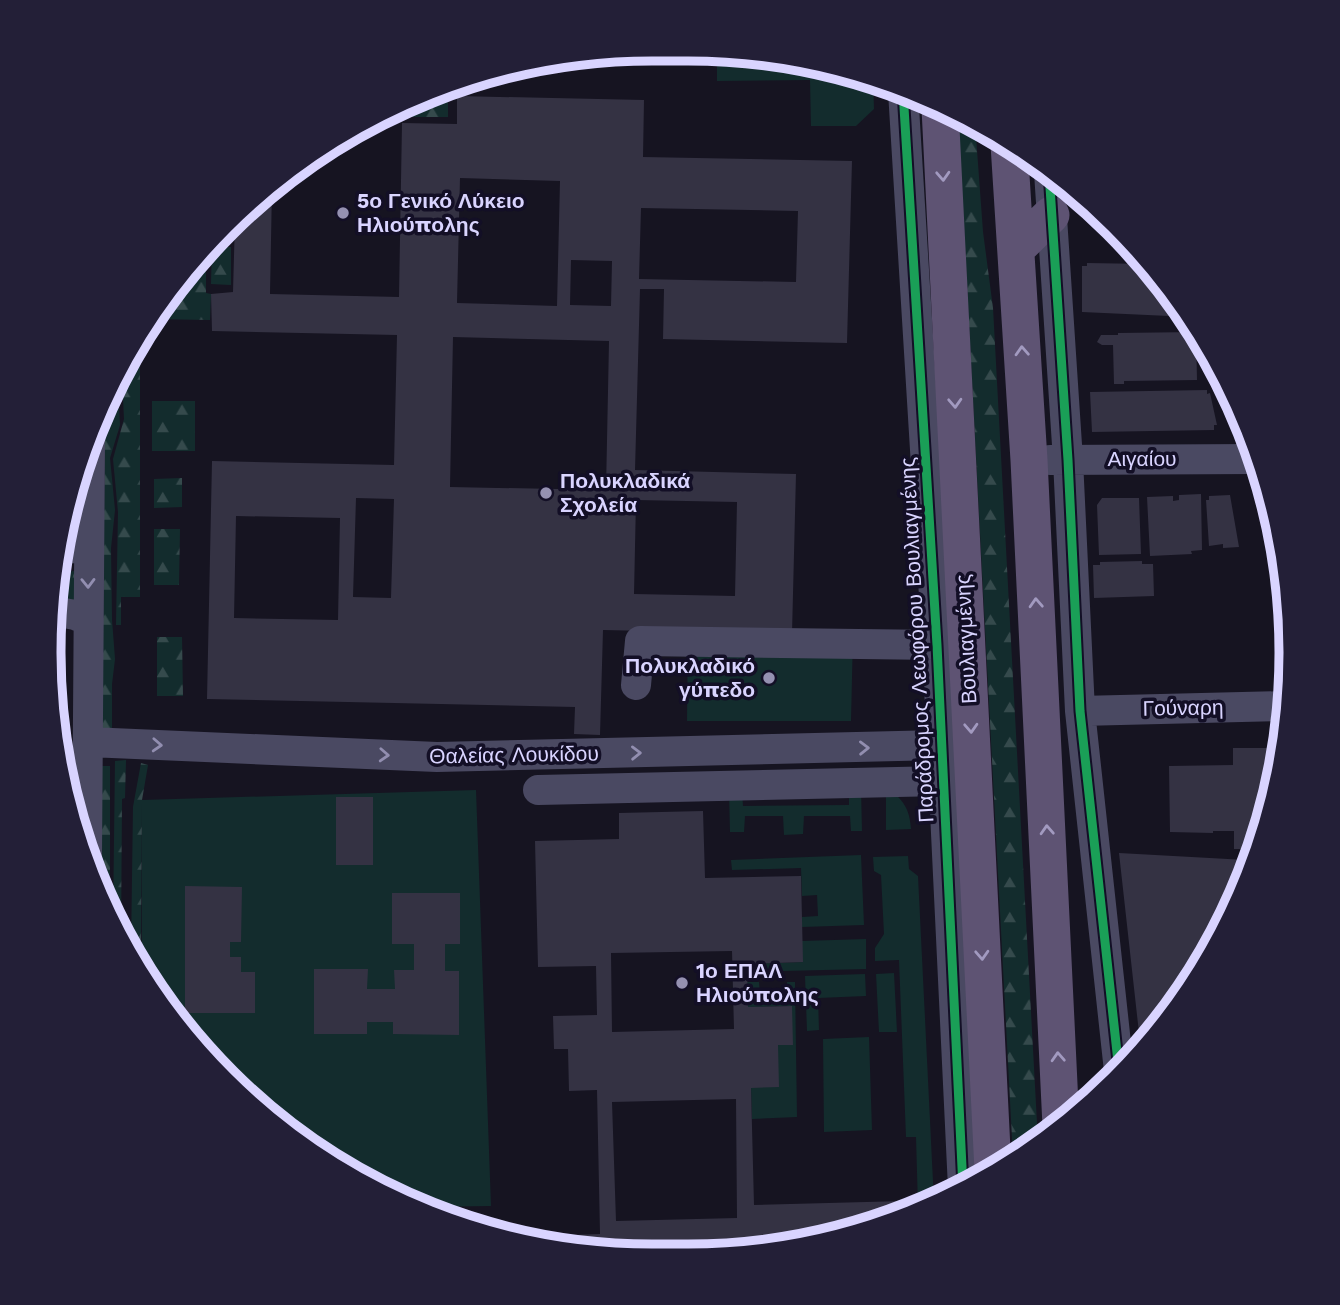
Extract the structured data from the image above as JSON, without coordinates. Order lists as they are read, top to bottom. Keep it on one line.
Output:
{"streets":{"main road":["Βουλιαγμένης"],"street":["Αιγαίου","Παράδρομος Λεωφόρου Βουλιαγμένης","Γούναρη","Θαλείας Λουκίδου"]},"crossings":[["Παράδρομος Λεωφόρου Βουλιαγμένης","Θαλείας Λουκίδου"]],"places":["5ο Γενικό Λύκειο Ηλιούπολης","Πολυκλαδικά Σχολεία","Πολυκλαδικό γύπεδο","1ο ΕΠΑΛ Ηλιούπολης"]}
